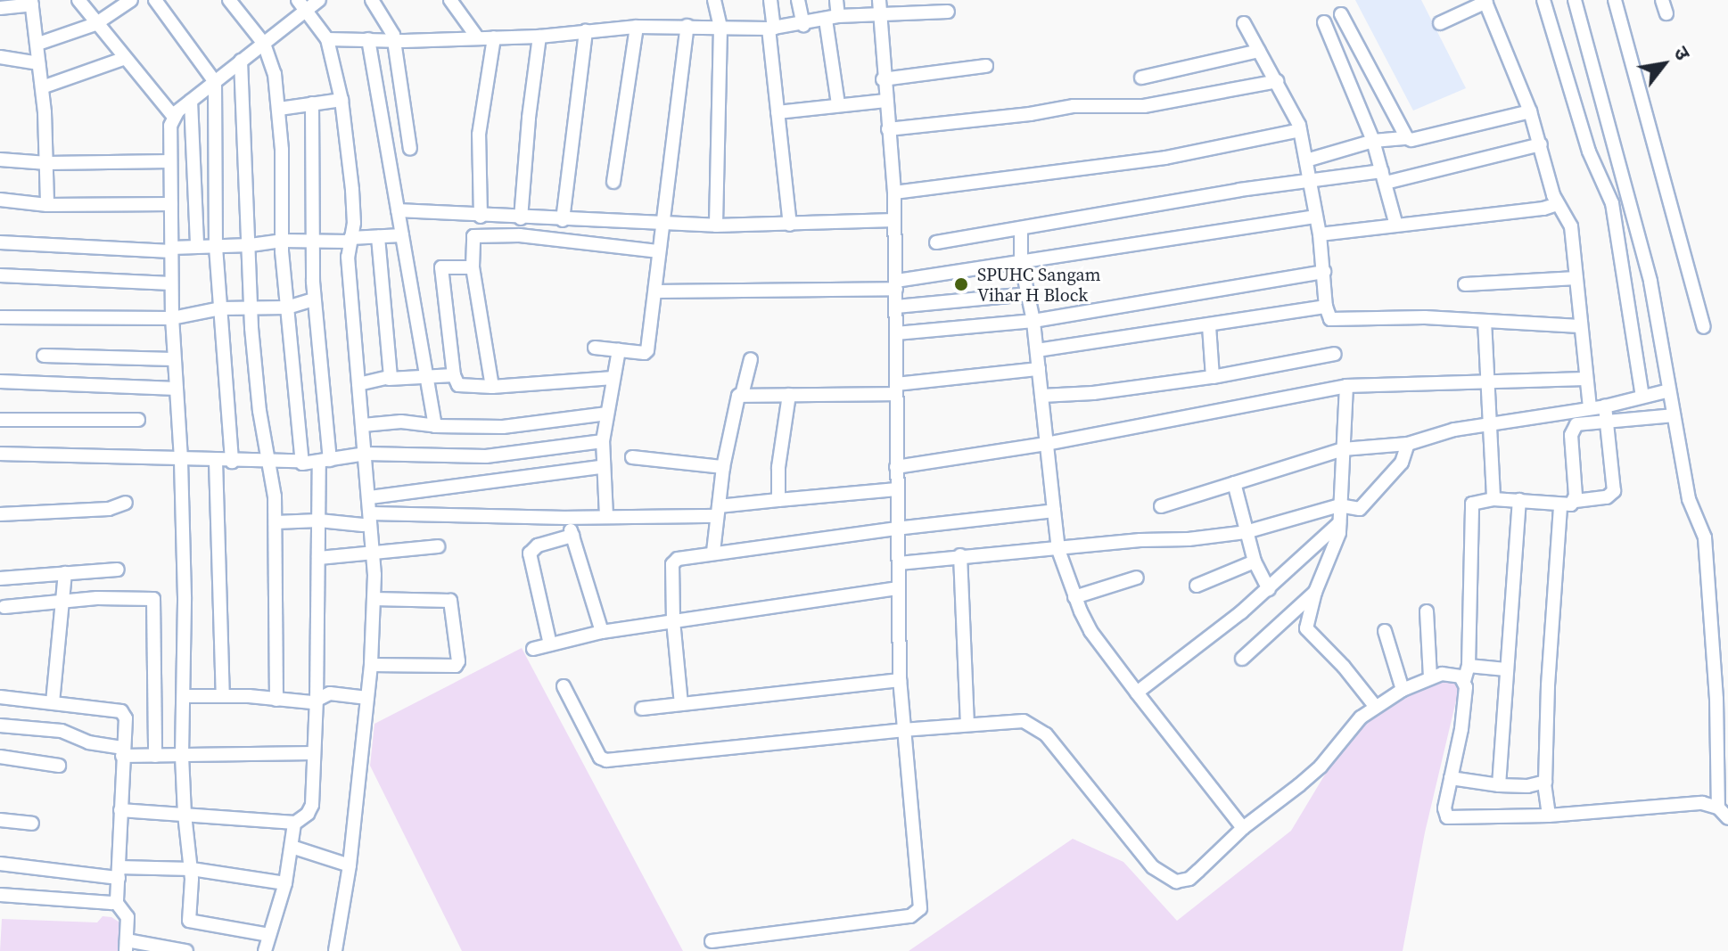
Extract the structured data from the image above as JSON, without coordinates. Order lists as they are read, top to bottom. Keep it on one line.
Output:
{"places":["SPUHC Sangam Vihar H Block"],"north":"top right"}
